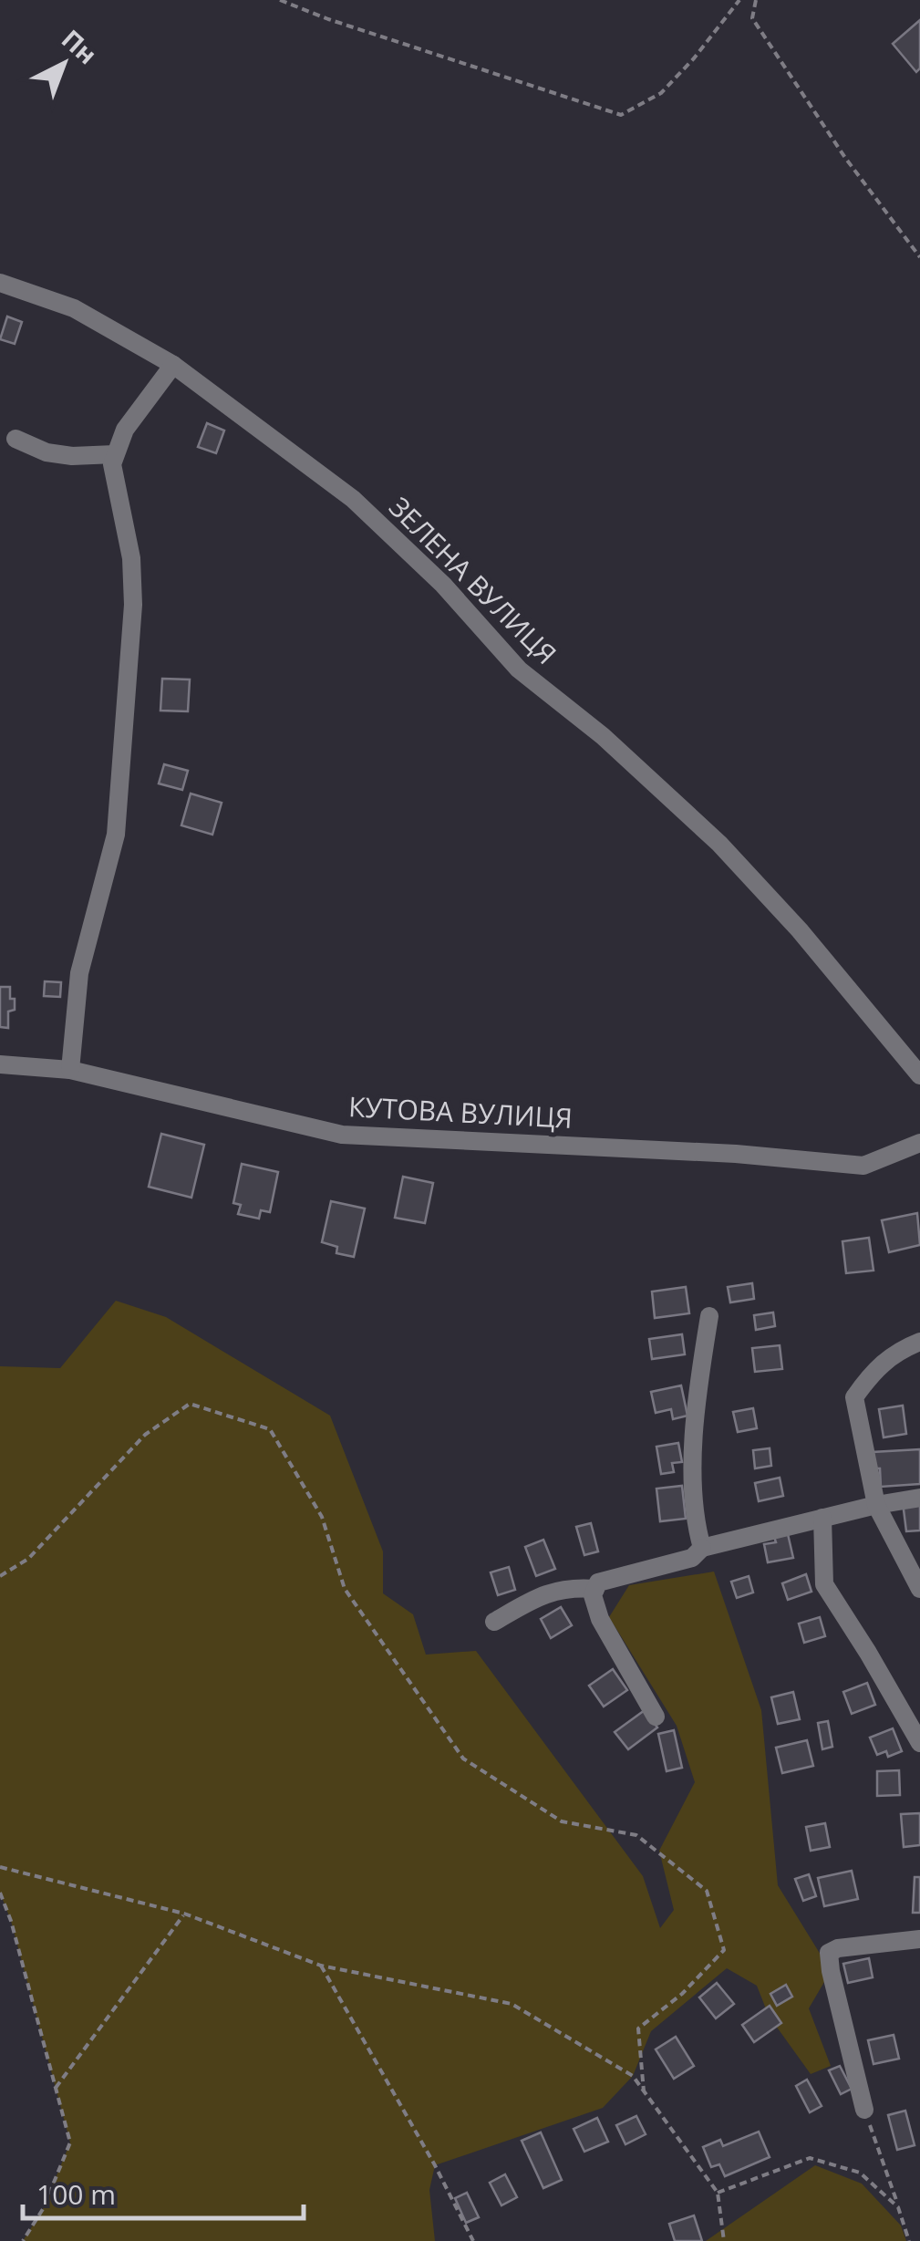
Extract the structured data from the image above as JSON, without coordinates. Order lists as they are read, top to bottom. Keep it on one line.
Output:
{"streets":{"street":["ЗЕЛЕНА ВУЛИЦЯ","КУТОВА ВУЛИЦЯ"]},"scale_bar":"100 m","north":"top right"}
